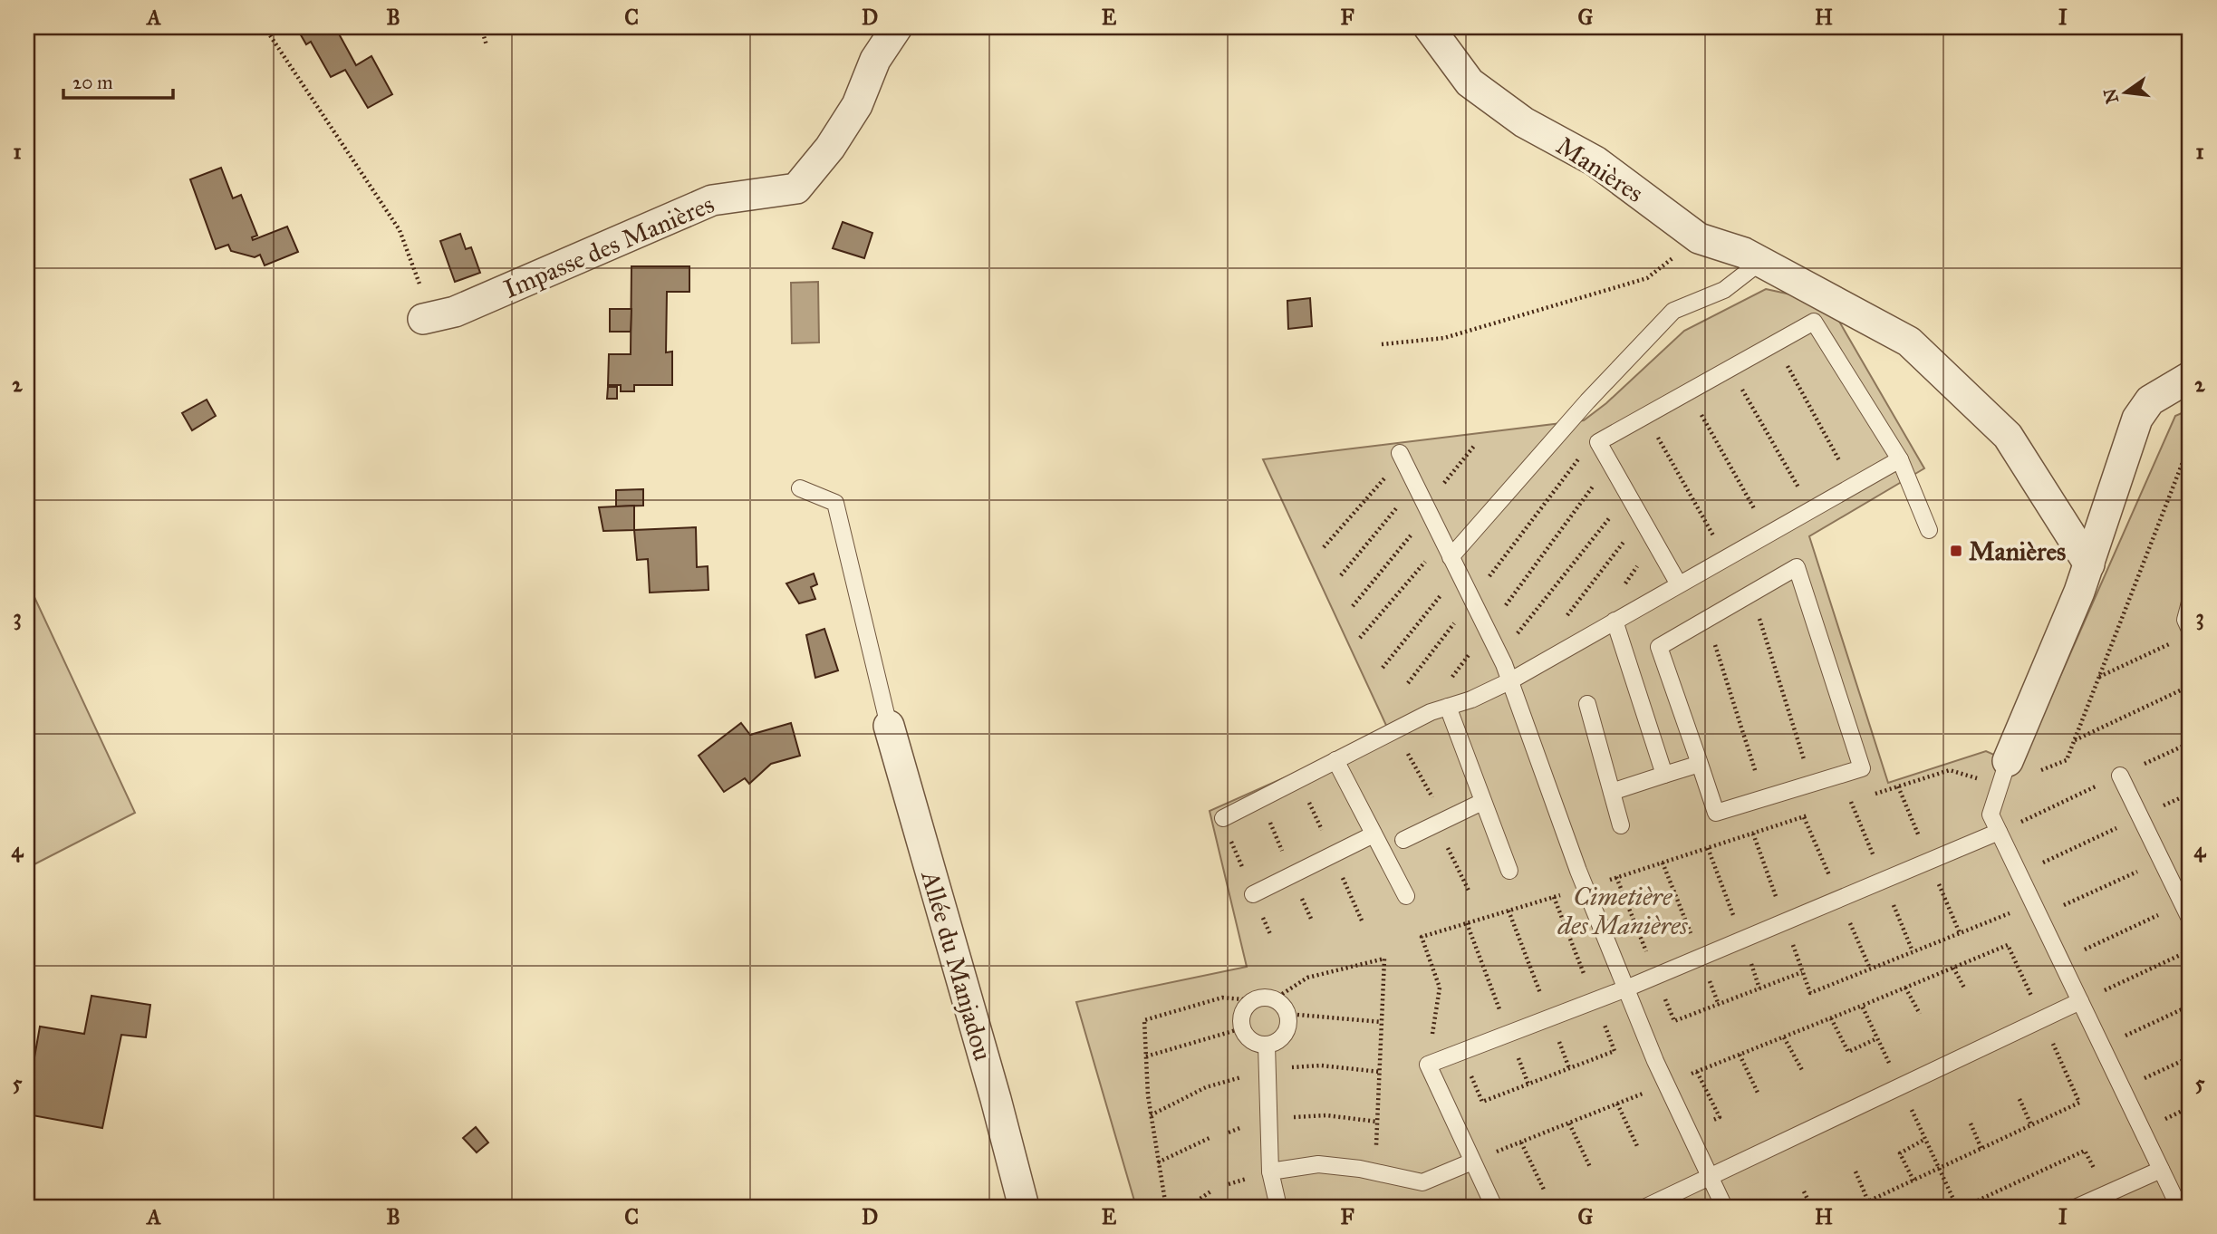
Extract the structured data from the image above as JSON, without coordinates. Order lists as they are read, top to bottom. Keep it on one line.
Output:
{"streets":{"street":["Manières","Impasse des Manières","Allée du Manjadou"]},"parks":["Cimetière des Manières"],"places":{"transit":["Manières"]},"scale_bar":"20 m","north":"left","grid":{"columns":["A","B","C","D","E","F","G","H","I"],"rows":["1","2","3","4","5"]}}
